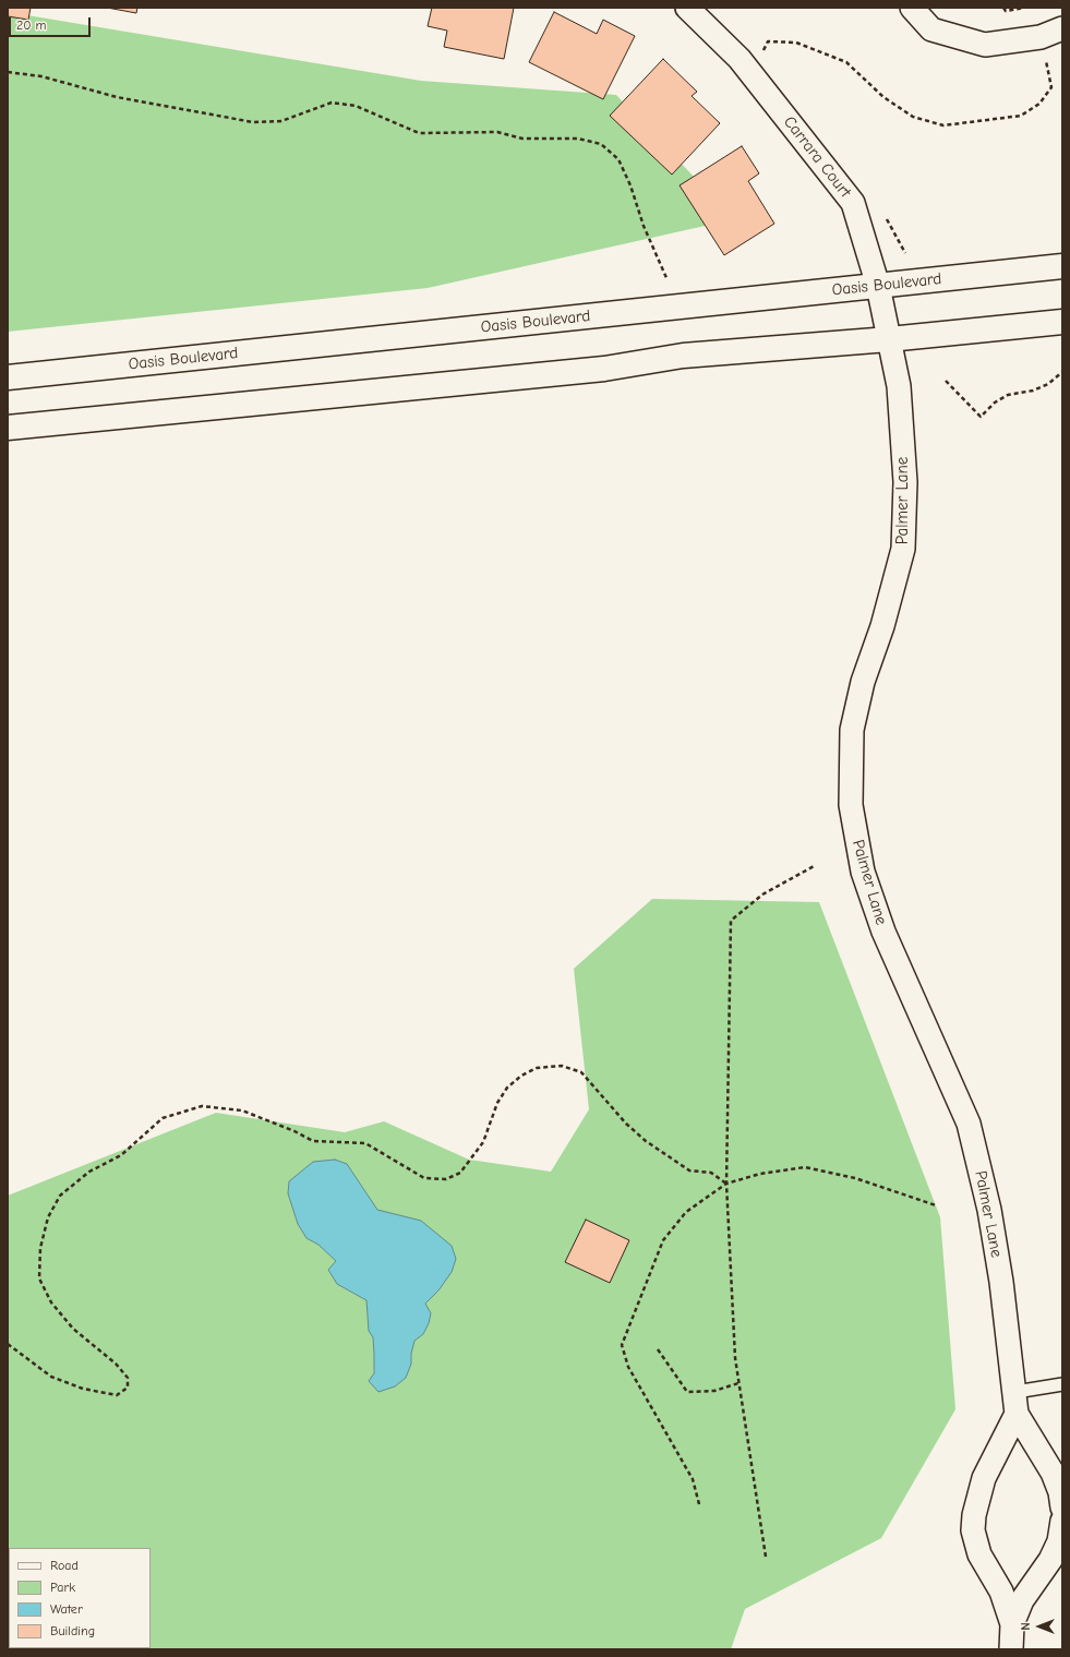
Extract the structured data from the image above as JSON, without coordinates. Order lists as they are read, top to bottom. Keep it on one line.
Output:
{"streets":{"main road":["Oasis Boulevard"],"street":["Carrara Court","Palmer Lane"]},"crossings":[["Carrara Court","Oasis Boulevard"],["Carrara Court","Palmer Lane"]],"legend":["Road","Park","Water","Building"],"scale_bar":"20 m","north":"left"}
